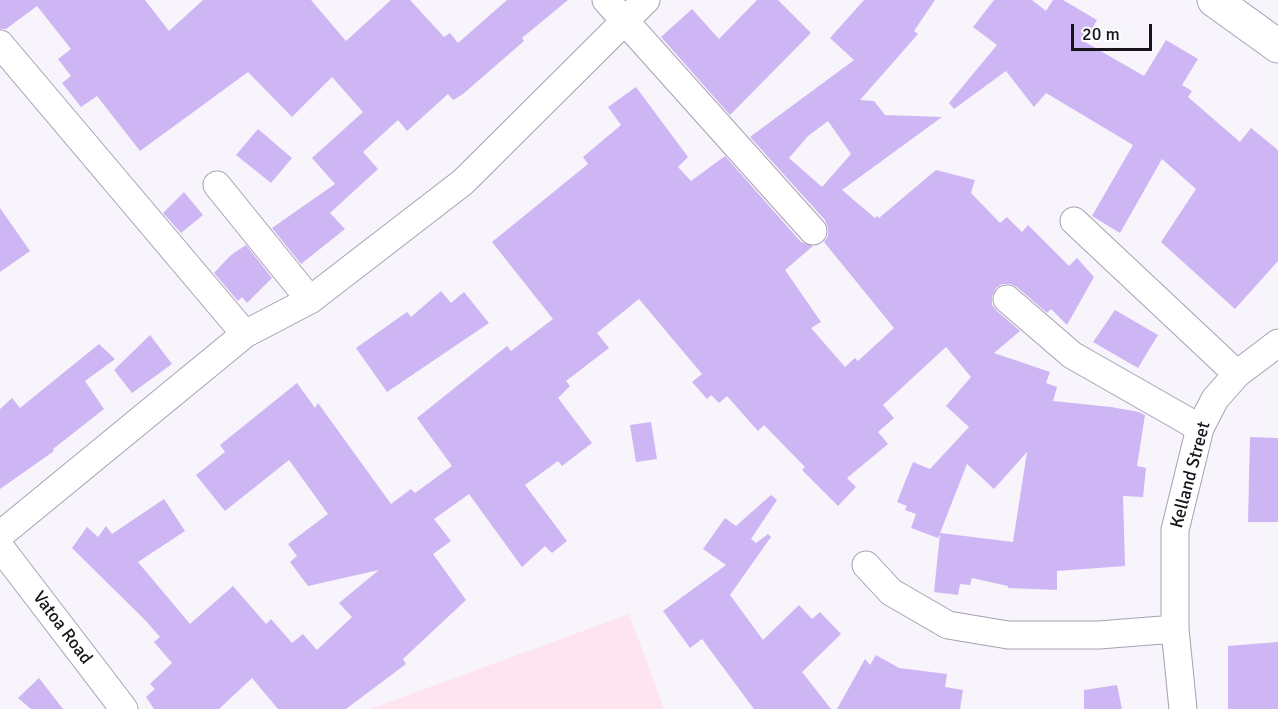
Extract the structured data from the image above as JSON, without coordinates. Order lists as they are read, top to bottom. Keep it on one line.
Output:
{"streets":{"street":["Kelland Street","Vatoa Road"]},"scale_bar":"20 m"}
